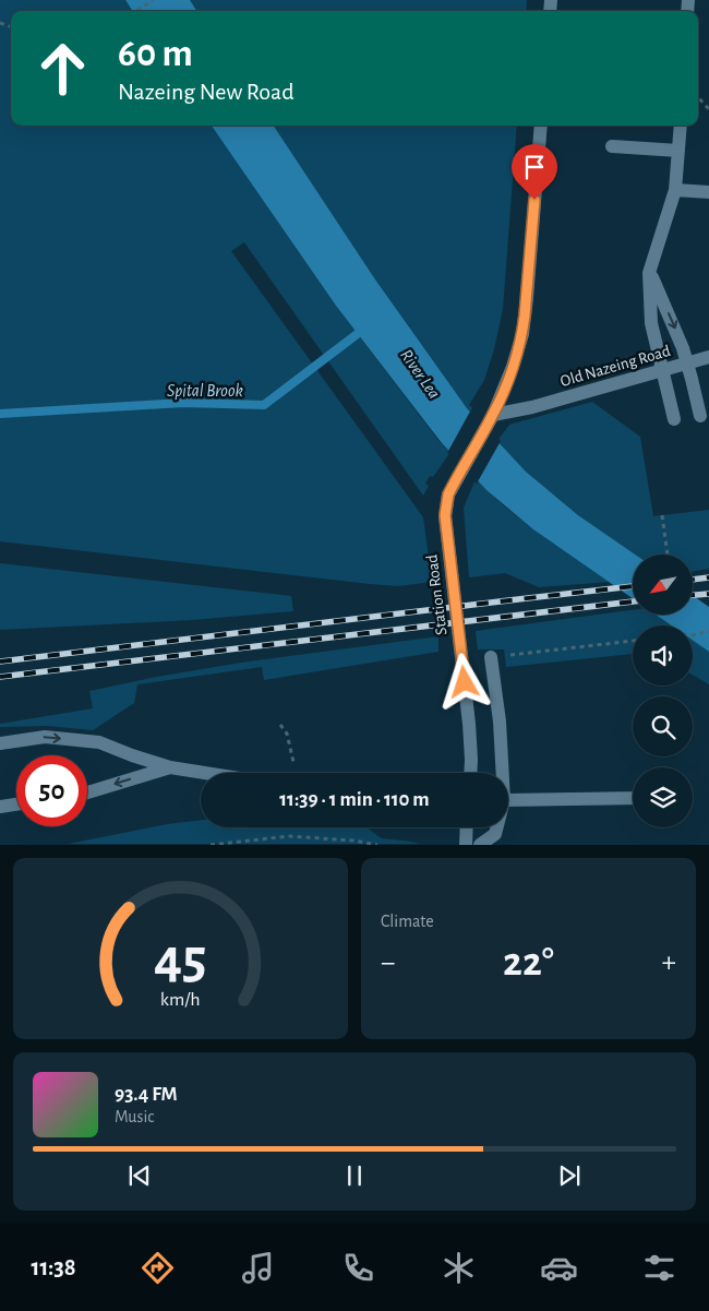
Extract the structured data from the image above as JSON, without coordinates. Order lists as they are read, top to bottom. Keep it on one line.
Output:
{"streets":{"main road":["Old Nazeing Road","Station Road"]},"crossings":[["Old Nazeing Road","Station Road"]],"water":["River Lea","Spital Brook"],"north":"bottom left","page":{"turn":["60 m","Nazeing New Road"],"limit":"50","trip":"11:39 · 1 min · 110 m","tile":"Climate","heat":["−","22°","+"],"song":["93.4 FM","Music"],"tabs":"11:38","gauge":["45","km/h"]}}
